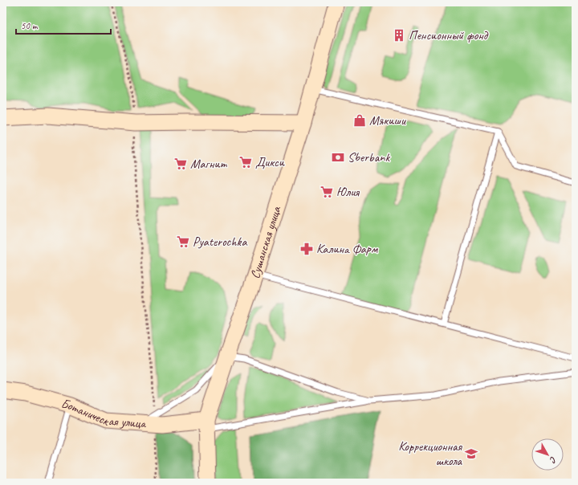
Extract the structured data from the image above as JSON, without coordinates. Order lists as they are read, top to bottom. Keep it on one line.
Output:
{"streets":{"street":["Сушанская улица","Ботаническая улица"]},"crossings":[["Сушанская улица","Ботаническая улица"]],"places":{"building":["Пенсионный фонд"],"shop":["Мякиши"],"bank":["Sberbank"],"supermarket":["Дикси","Магнит","Юлия","Pyaterochka"],"pharmacy":["Калина Фарм"],"school or university":["Коррекционная школа"]},"scale_bar":"50 m","north":"bottom right"}
